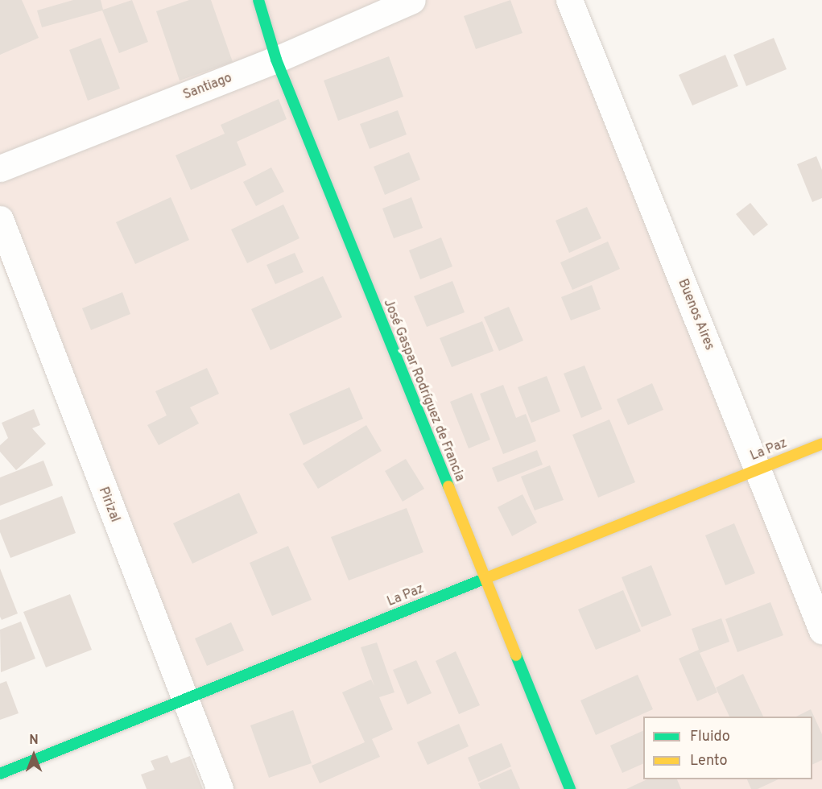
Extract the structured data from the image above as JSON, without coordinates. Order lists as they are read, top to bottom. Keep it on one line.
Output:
{"streets":{"street":["Santiago","Buenos Aires","José Gaspar Rodríguez de Francia","La Paz","Pirizal"]},"crossings":[["Santiago","José Gaspar Rodríguez de Francia"],["Buenos Aires","La Paz"],["José Gaspar Rodríguez de Francia","La Paz"],["La Paz","Pirizal"]],"legend":["Fluido","Lento"],"north":"top"}
